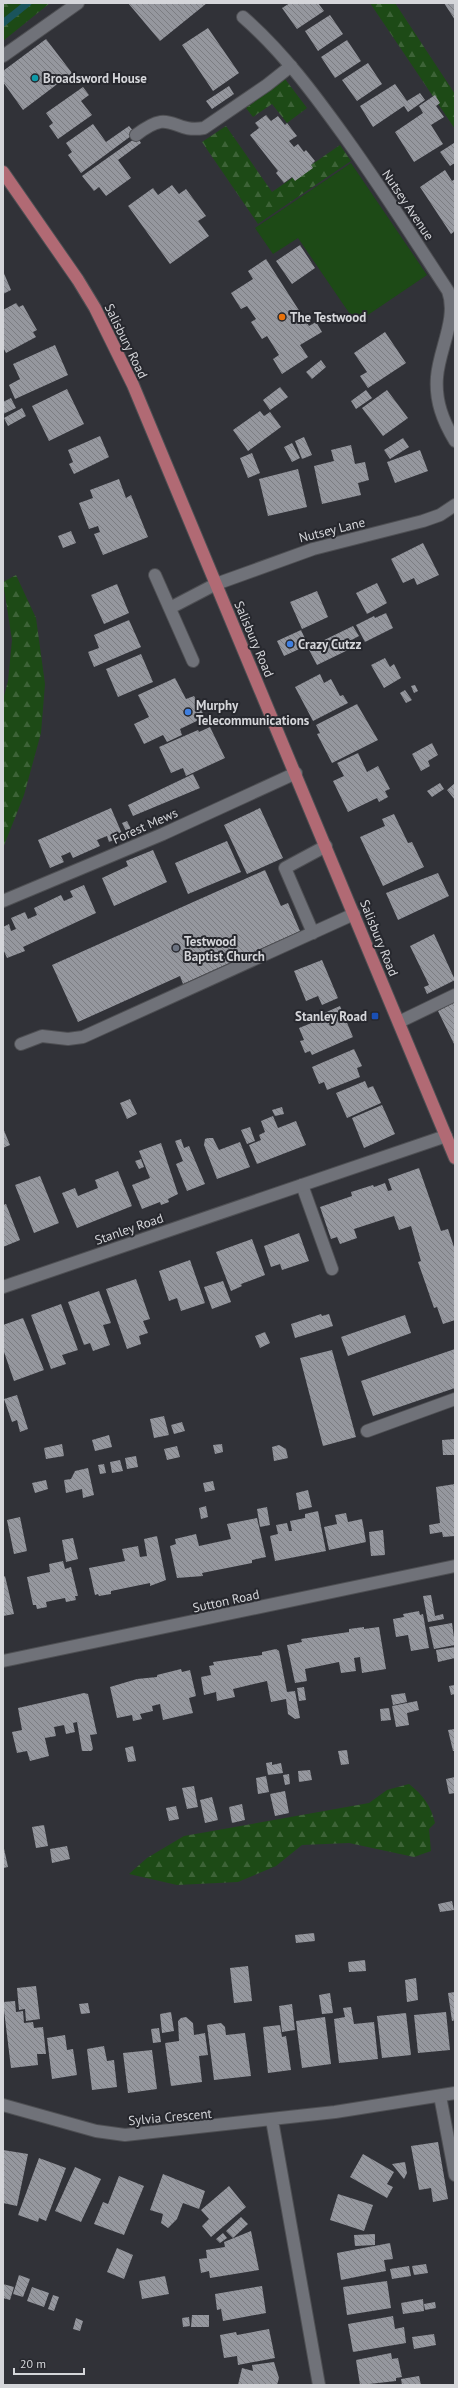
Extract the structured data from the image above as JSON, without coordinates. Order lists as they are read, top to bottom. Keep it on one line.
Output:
{"streets":{"main road":["Salisbury Road"],"street":["Nutsey Avenue","Nutsey Lane","Forest Mews","Stanley Road","Sutton Road","Sylvia Crescent"]},"crossings":[["Salisbury Road","Nutsey Lane"],["Salisbury Road","Forest Mews"],["Salisbury Road","Stanley Road"]],"places":{"other":["Broadsword House","The Testwood","Crazy Cutzz","Murphy Telecommunications","Testwood Baptist Church"],"transit":["Stanley Road"]},"scale_bar":"20 m"}
